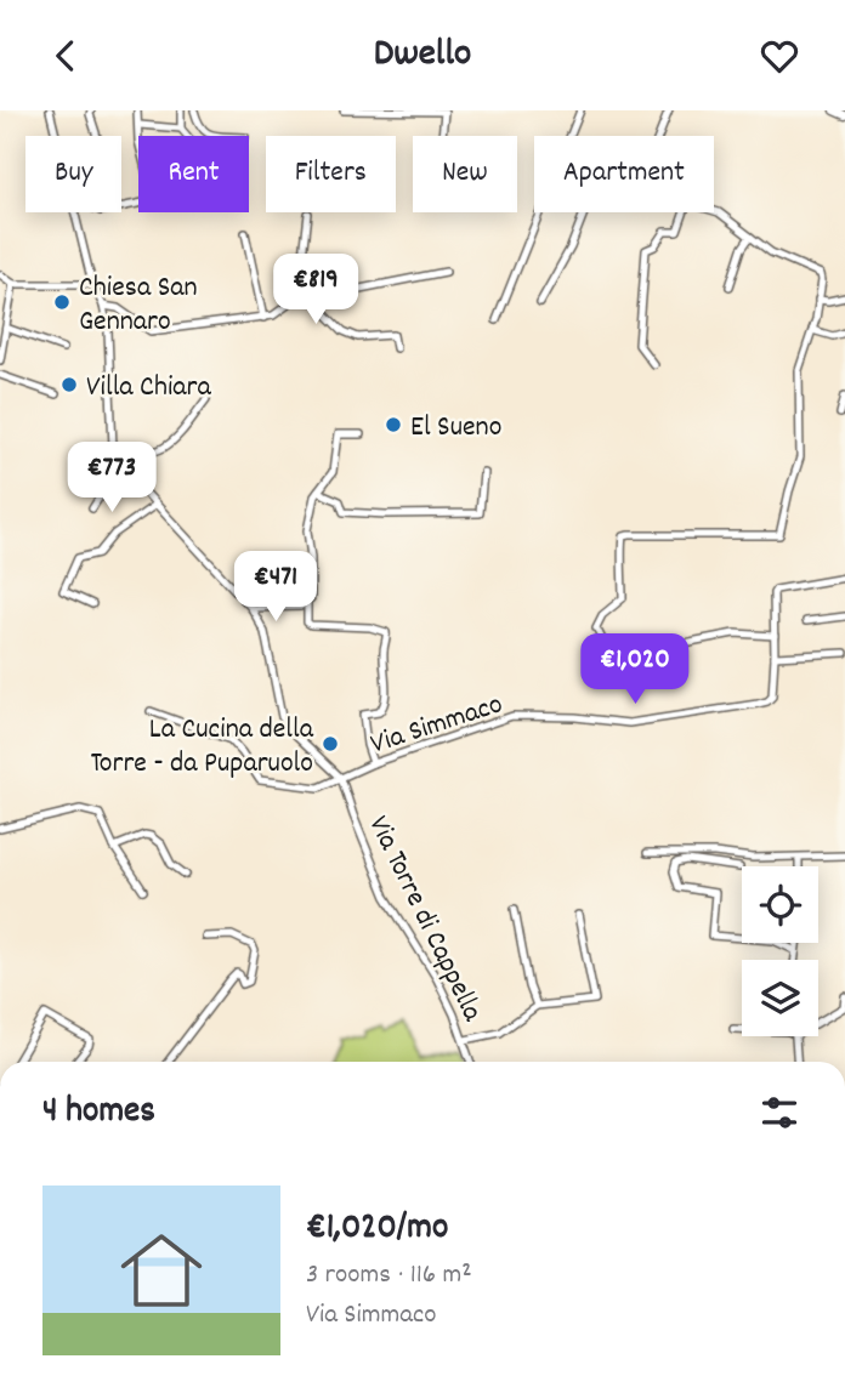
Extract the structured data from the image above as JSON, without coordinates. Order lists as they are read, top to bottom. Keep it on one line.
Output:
{"streets":{"street":["Via Simmaco","Via Torre di Cappella"]},"crossings":[["Via Simmaco","Via Torre di Cappella"]],"places":["Chiesa San Gennaro","Villa Chiara","El Sueno","La Cucina della Torre - da Puparuolo"],"page":{"header":"Dwello","chip":["Buy","Rent","Filters","New","Apartment"],"price":["€819","€773","€471","€1,020"],"heading":"4 homes","list":[{"name":"€1,020/mo","note":"3 rooms · 116 m² · Via Simmaco"}]}}
